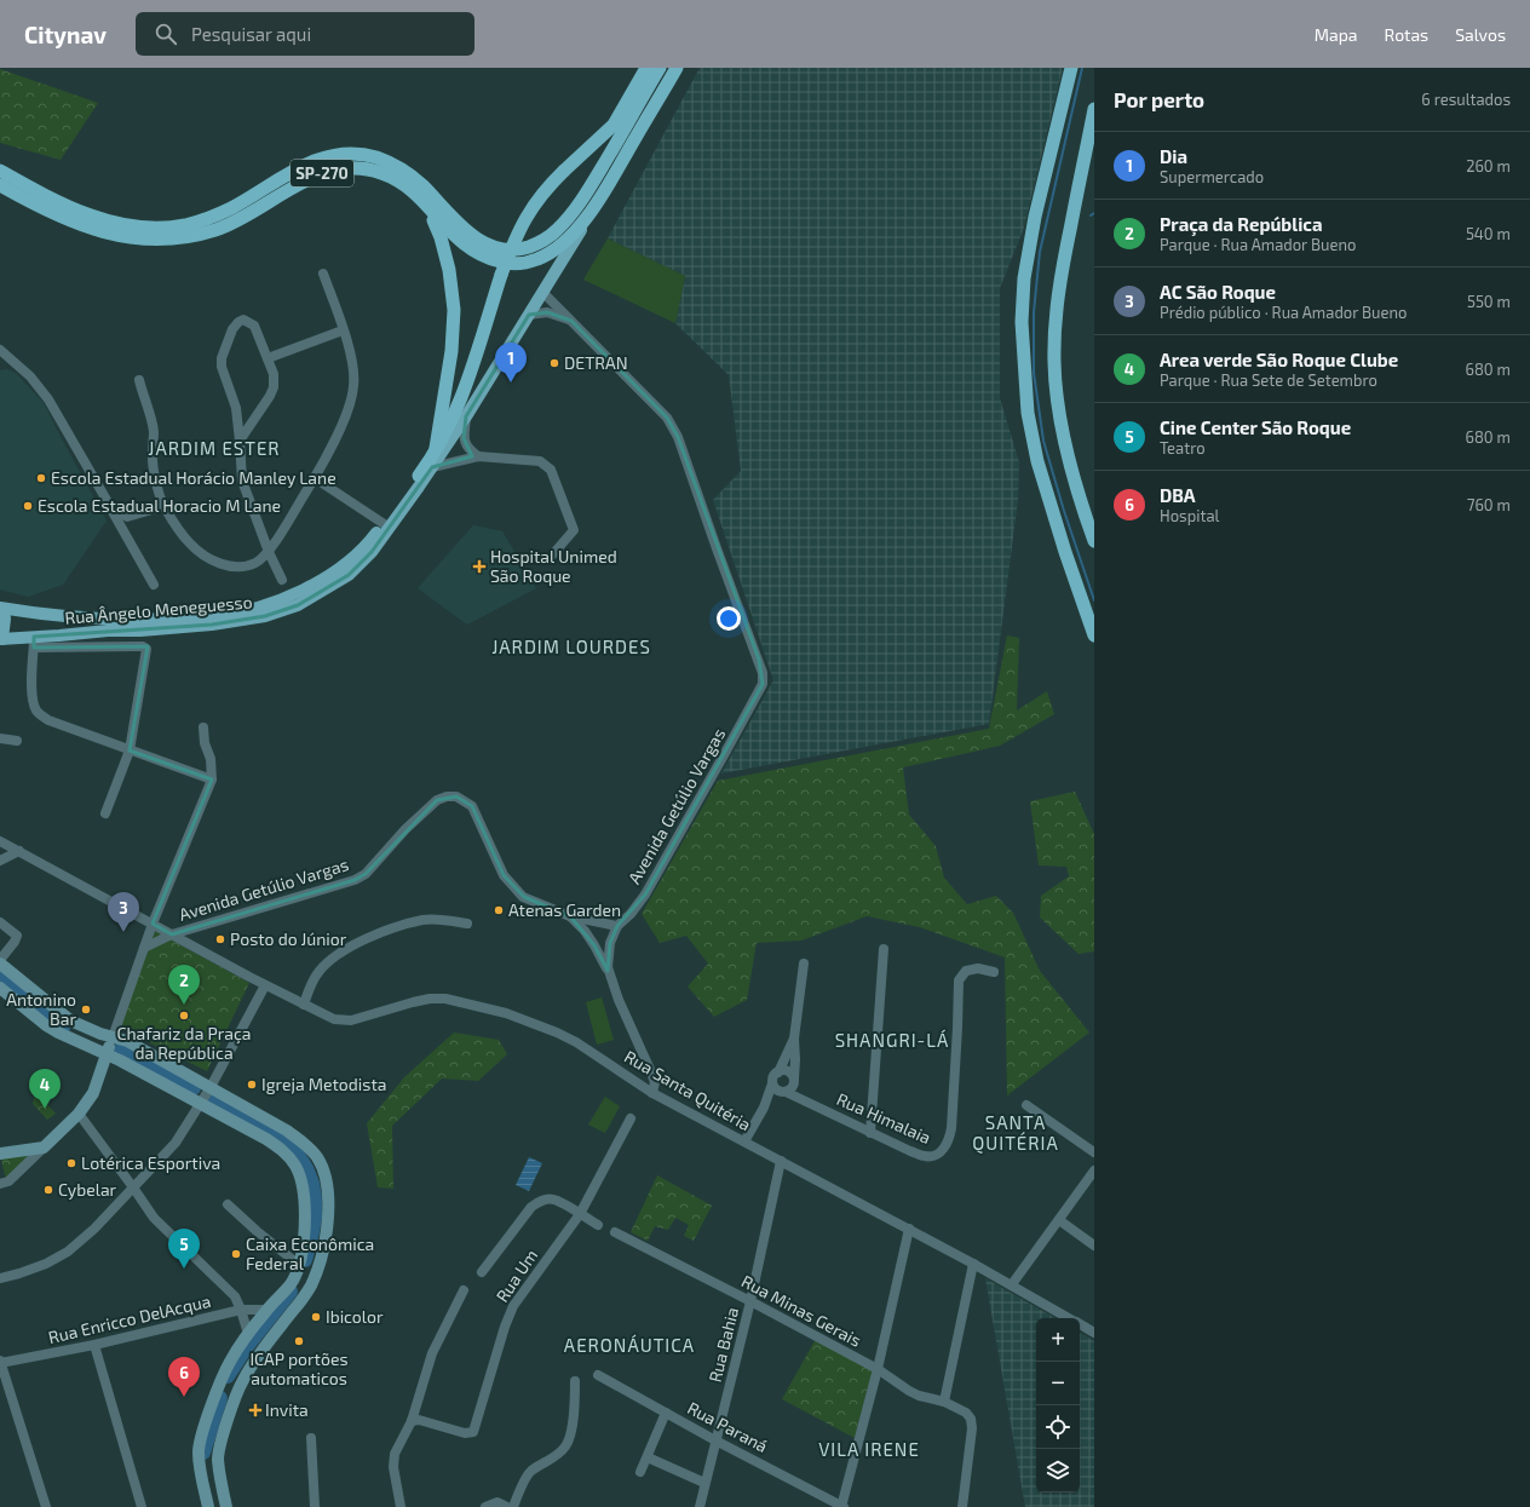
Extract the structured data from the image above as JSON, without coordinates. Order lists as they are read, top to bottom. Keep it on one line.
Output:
{"streets":{"highway":["SP-270"],"main road":["Rua Ângelo Meneguesso"],"street":["Avenida Getúlio Vargas","Rua Santa Quitéria","Rua Himalaia","Rua Um","Rua Minas Gerais","Rua Enricco DelAcqua","Rua Bahia","Rua Paraná"]},"crossings":[["SP-270","Rua Ângelo Meneguesso"],["SP-270","Avenida Getúlio Vargas"],["Avenida Getúlio Vargas","Rua Santa Quitéria"],["Rua Santa Quitéria","Rua Bahia"],["Rua Minas Gerais","Rua Bahia"],["Rua Bahia","Rua Paraná"]],"districts":["JARDIM ESTER","JARDIM LOURDES","SHANGRI-LÁ","SANTA QUITÉRIA","AERONÁUTICA","VILA IRENE"],"places":{"other":["DETRAN","Escola Estadual Horácio Manley Lane","Escola Estadual Horacio M Lane","Atenas Garden","Posto do Júnior","Antonino Bar","Chafariz da Praça da República","Igreja Metodista","Lotérica Esportiva","Cybelar","Caixa Econômica Federal","Ibicolor","ICAP portões automaticos"],"health":["Hospital Unimed São Roque","Invita"]},"page":{"header":"Citynav","search":"Pesquisar aqui","nav":["Mapa","Rotas","Salvos"],"heading":["Por perto","6 resultados"],"list":[{"mark":"1","name":"Dia","note":"Supermercado","value":"260 m"},{"mark":"2","name":"Praça da República","note":"Parque · Rua Amador Bueno","value":"540 m"},{"mark":"3","name":"AC São Roque","note":"Prédio público · Rua Amador Bueno","value":"550 m"},{"mark":"4","name":"Area verde São Roque Clube","note":"Parque · Rua Sete de Setembro","value":"680 m"},{"mark":"5","name":"Cine Center São Roque","note":"Teatro","value":"680 m"},{"mark":"6","name":"DBA","note":"Hospital","value":"760 m"}],"pins":["1","3","2","4","5","6"],"map_buttons":["+","−"]}}
